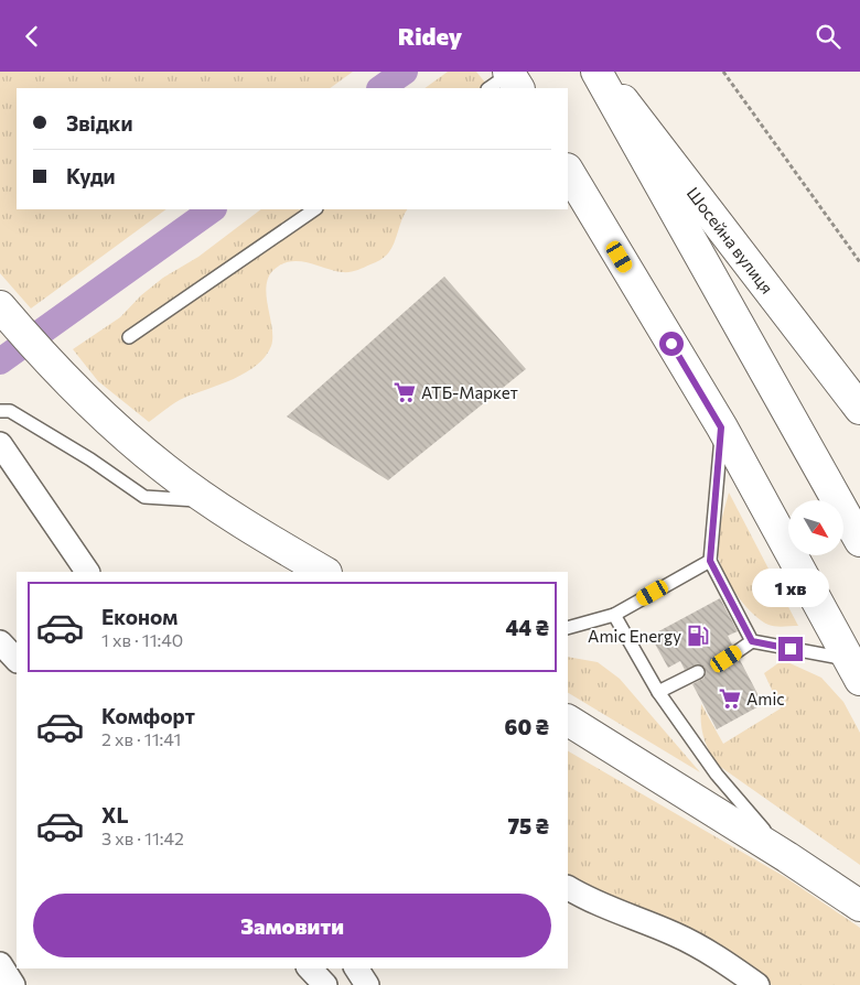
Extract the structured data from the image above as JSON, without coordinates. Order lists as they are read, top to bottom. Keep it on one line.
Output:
{"streets":{"main road":["Шосейна вулиця"]},"places":{"supermarket":["АТБ-Маркет","Amic"],"fuel station":["Amic Energy"]},"north":"bottom right","page":{"header":"Ridey","banner":["Звідки","Куди"],"bubble":"1 хв","list":[{"name":"Економ","note":"1 хв · 11:40","value":"44 ₴"},{"name":"Комфорт","note":"2 хв · 11:41","value":"60 ₴"},{"name":"XL","note":"3 хв · 11:42","value":"75 ₴"}],"buttons":"Замовити"}}
